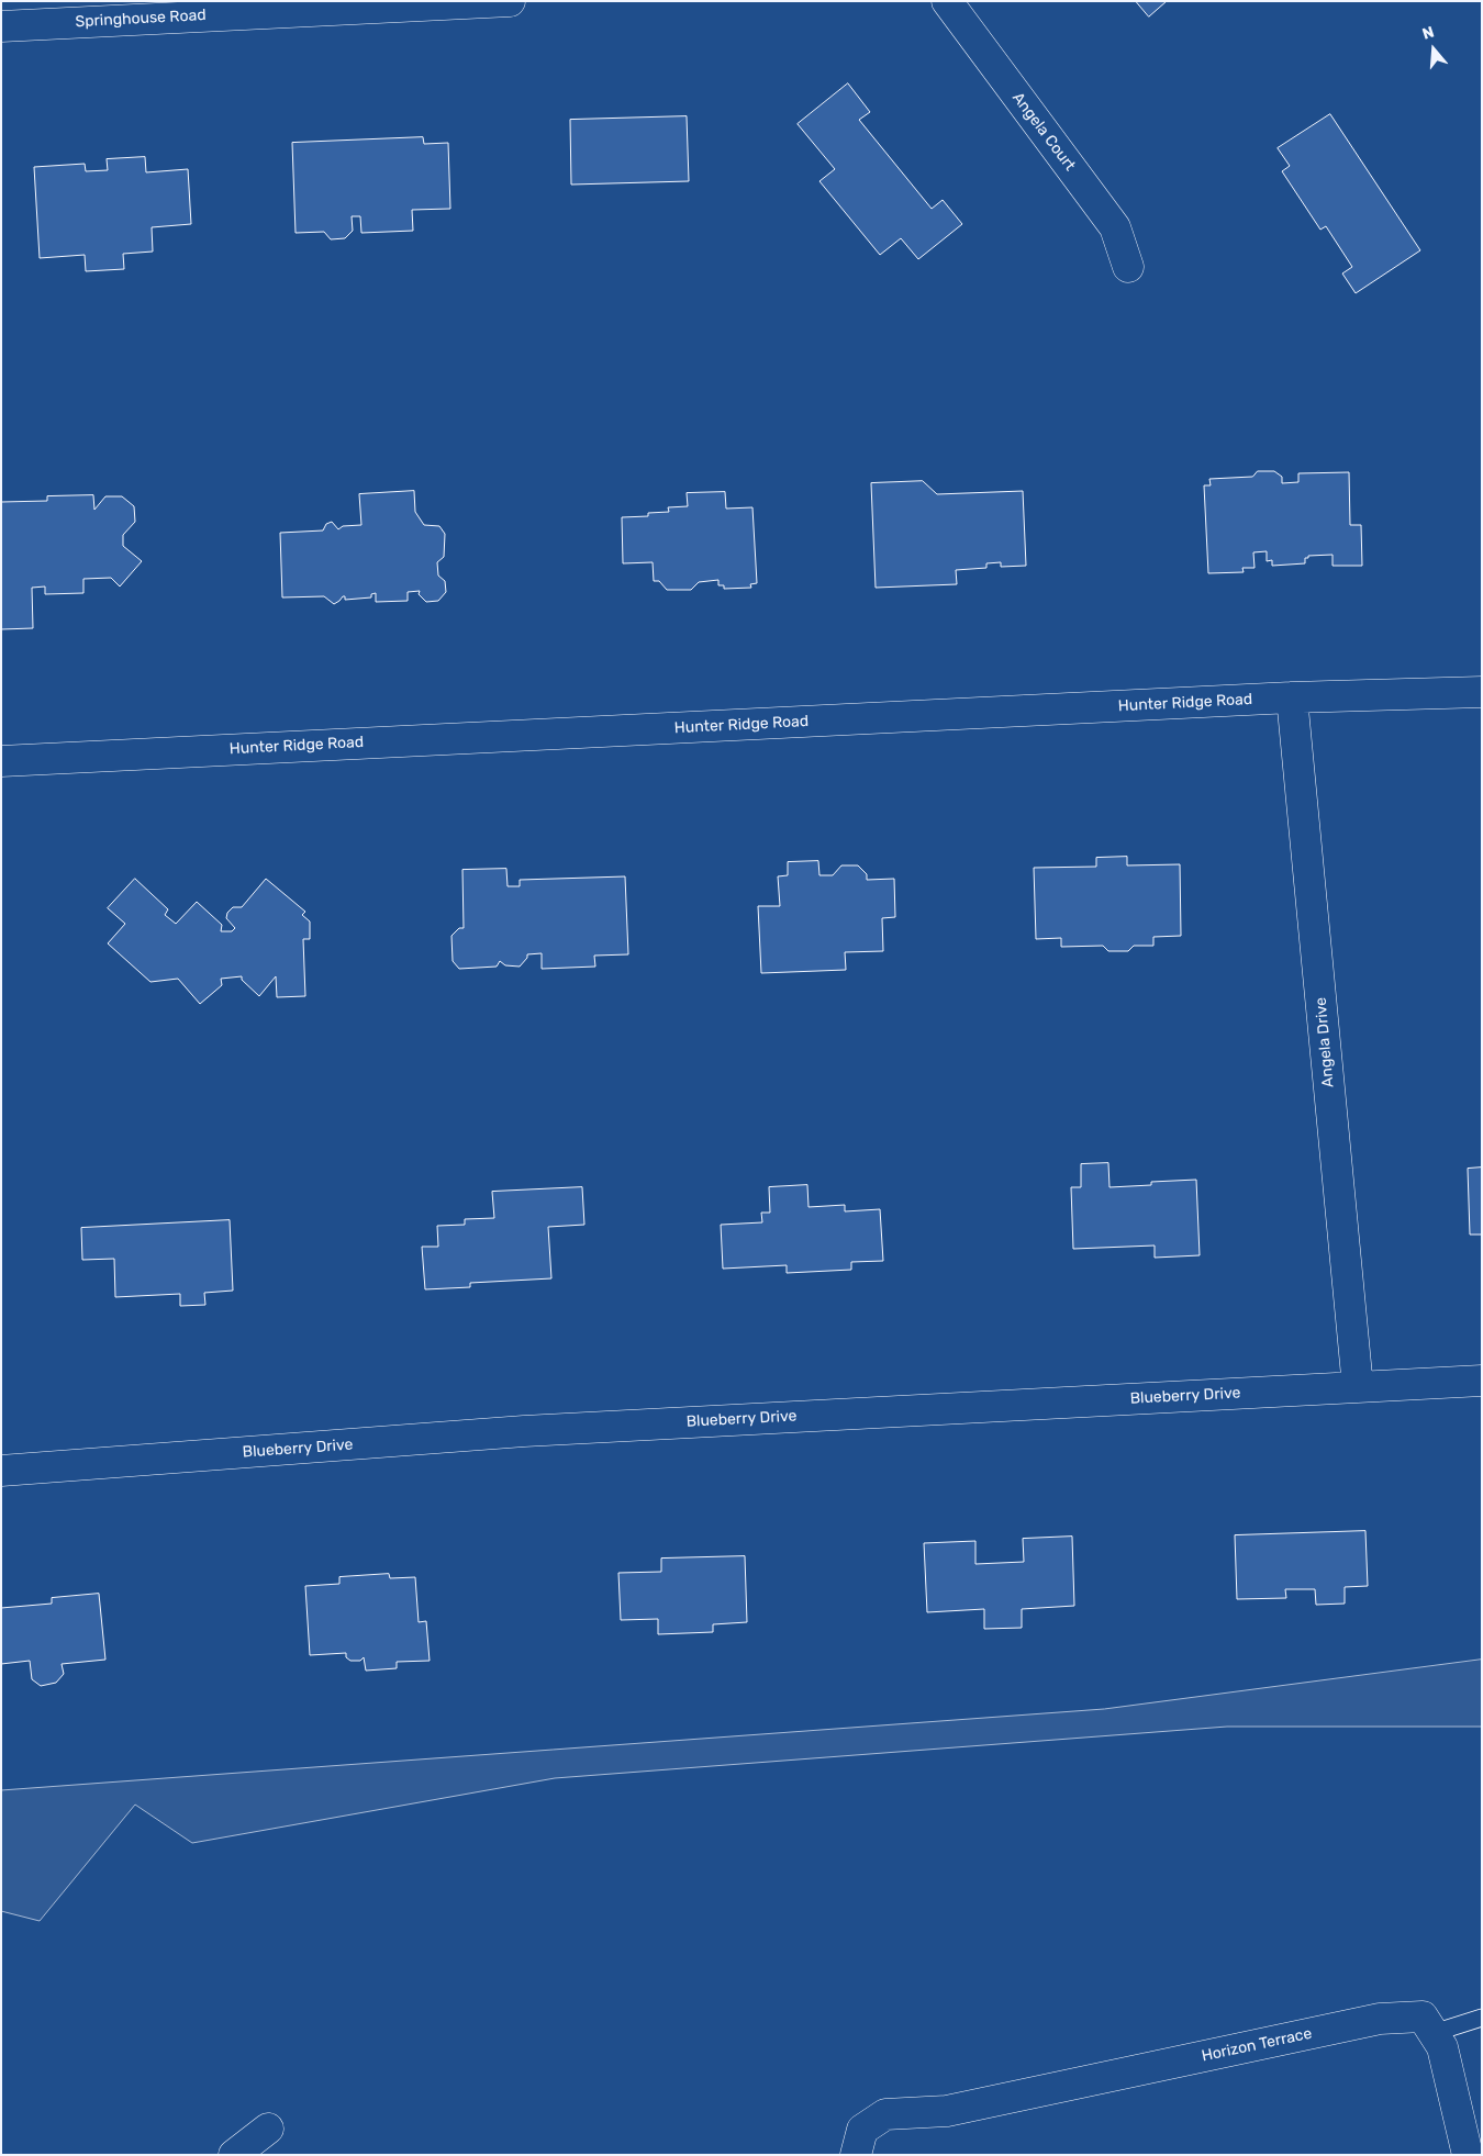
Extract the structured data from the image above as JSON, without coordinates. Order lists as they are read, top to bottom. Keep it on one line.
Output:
{"streets":{"street":["Springhouse Road","Angela Court","Hunter Ridge Road","Angela Drive","Blueberry Drive","Horizon Terrace"]},"crossings":[["Hunter Ridge Road","Angela Drive"],["Angela Drive","Blueberry Drive"]],"north":"top"}
